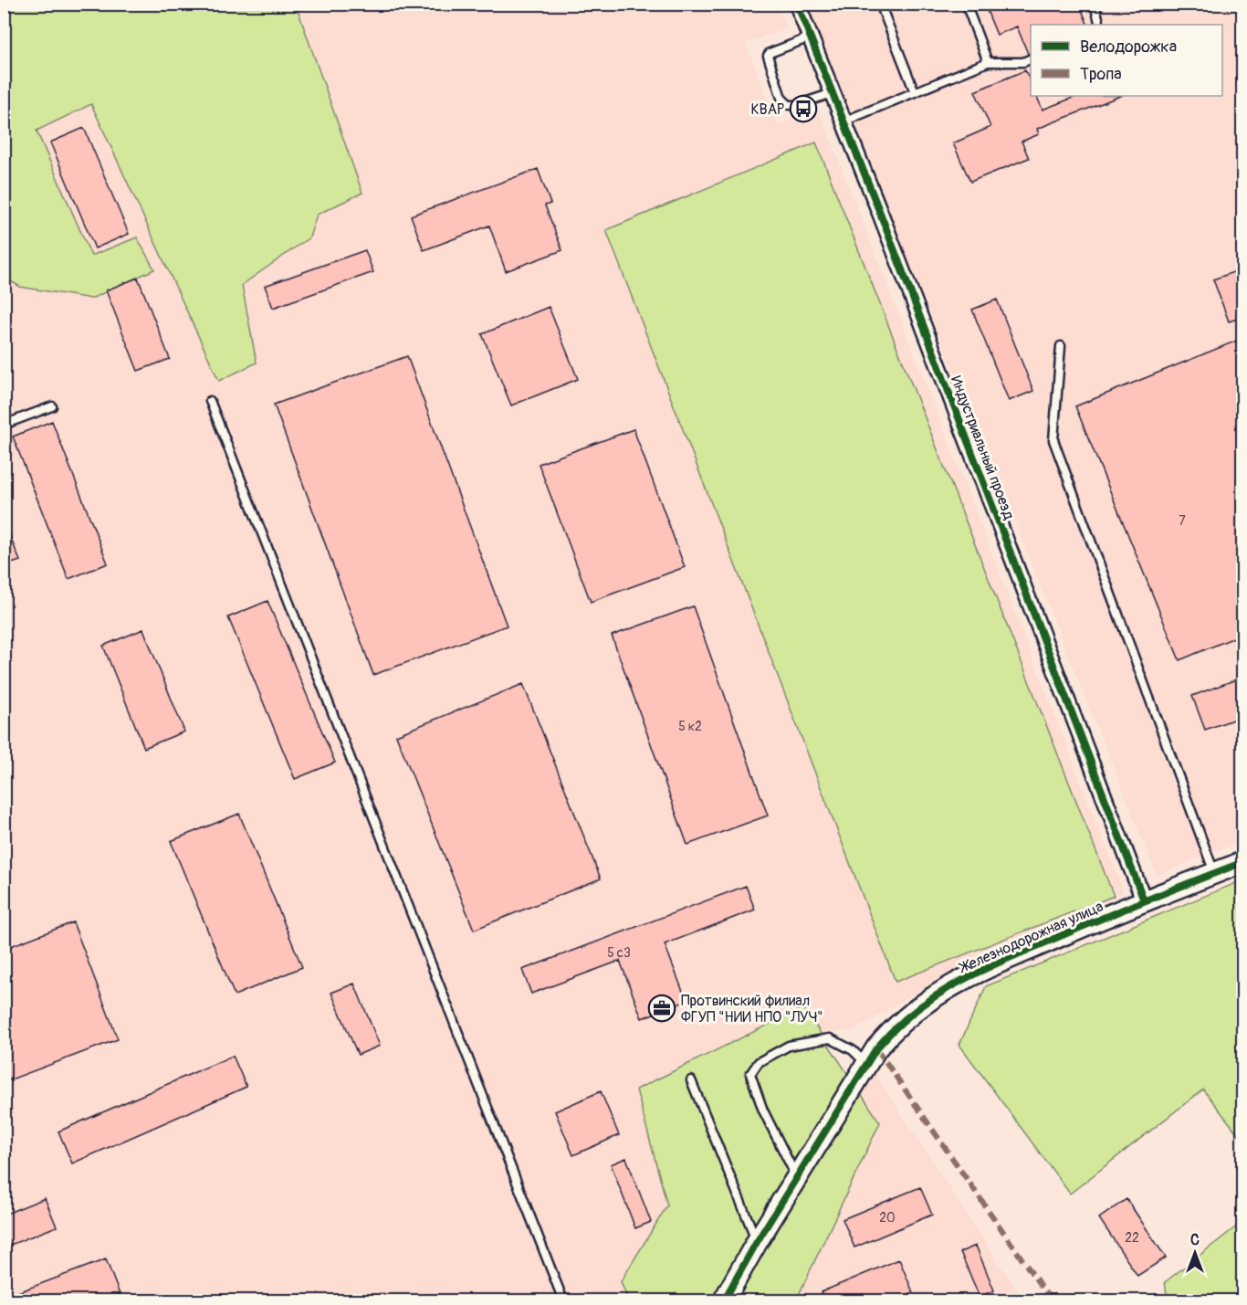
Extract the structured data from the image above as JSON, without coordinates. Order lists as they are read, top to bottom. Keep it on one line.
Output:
{"streets":{"street":["Индустриальный проезд","Железнодорожная улица"]},"crossings":[["Индустриальный проезд","Железнодорожная улица"]],"places":{"bus stop":["КВАР"],"office":["Протвинский филиал ФГУП \"НИИ НПО \"ЛУЧ\""]},"house_numbers":["7","5 к2","5 с3","20","22"],"legend":["Велодорожка","Тропа"],"north":"top"}
